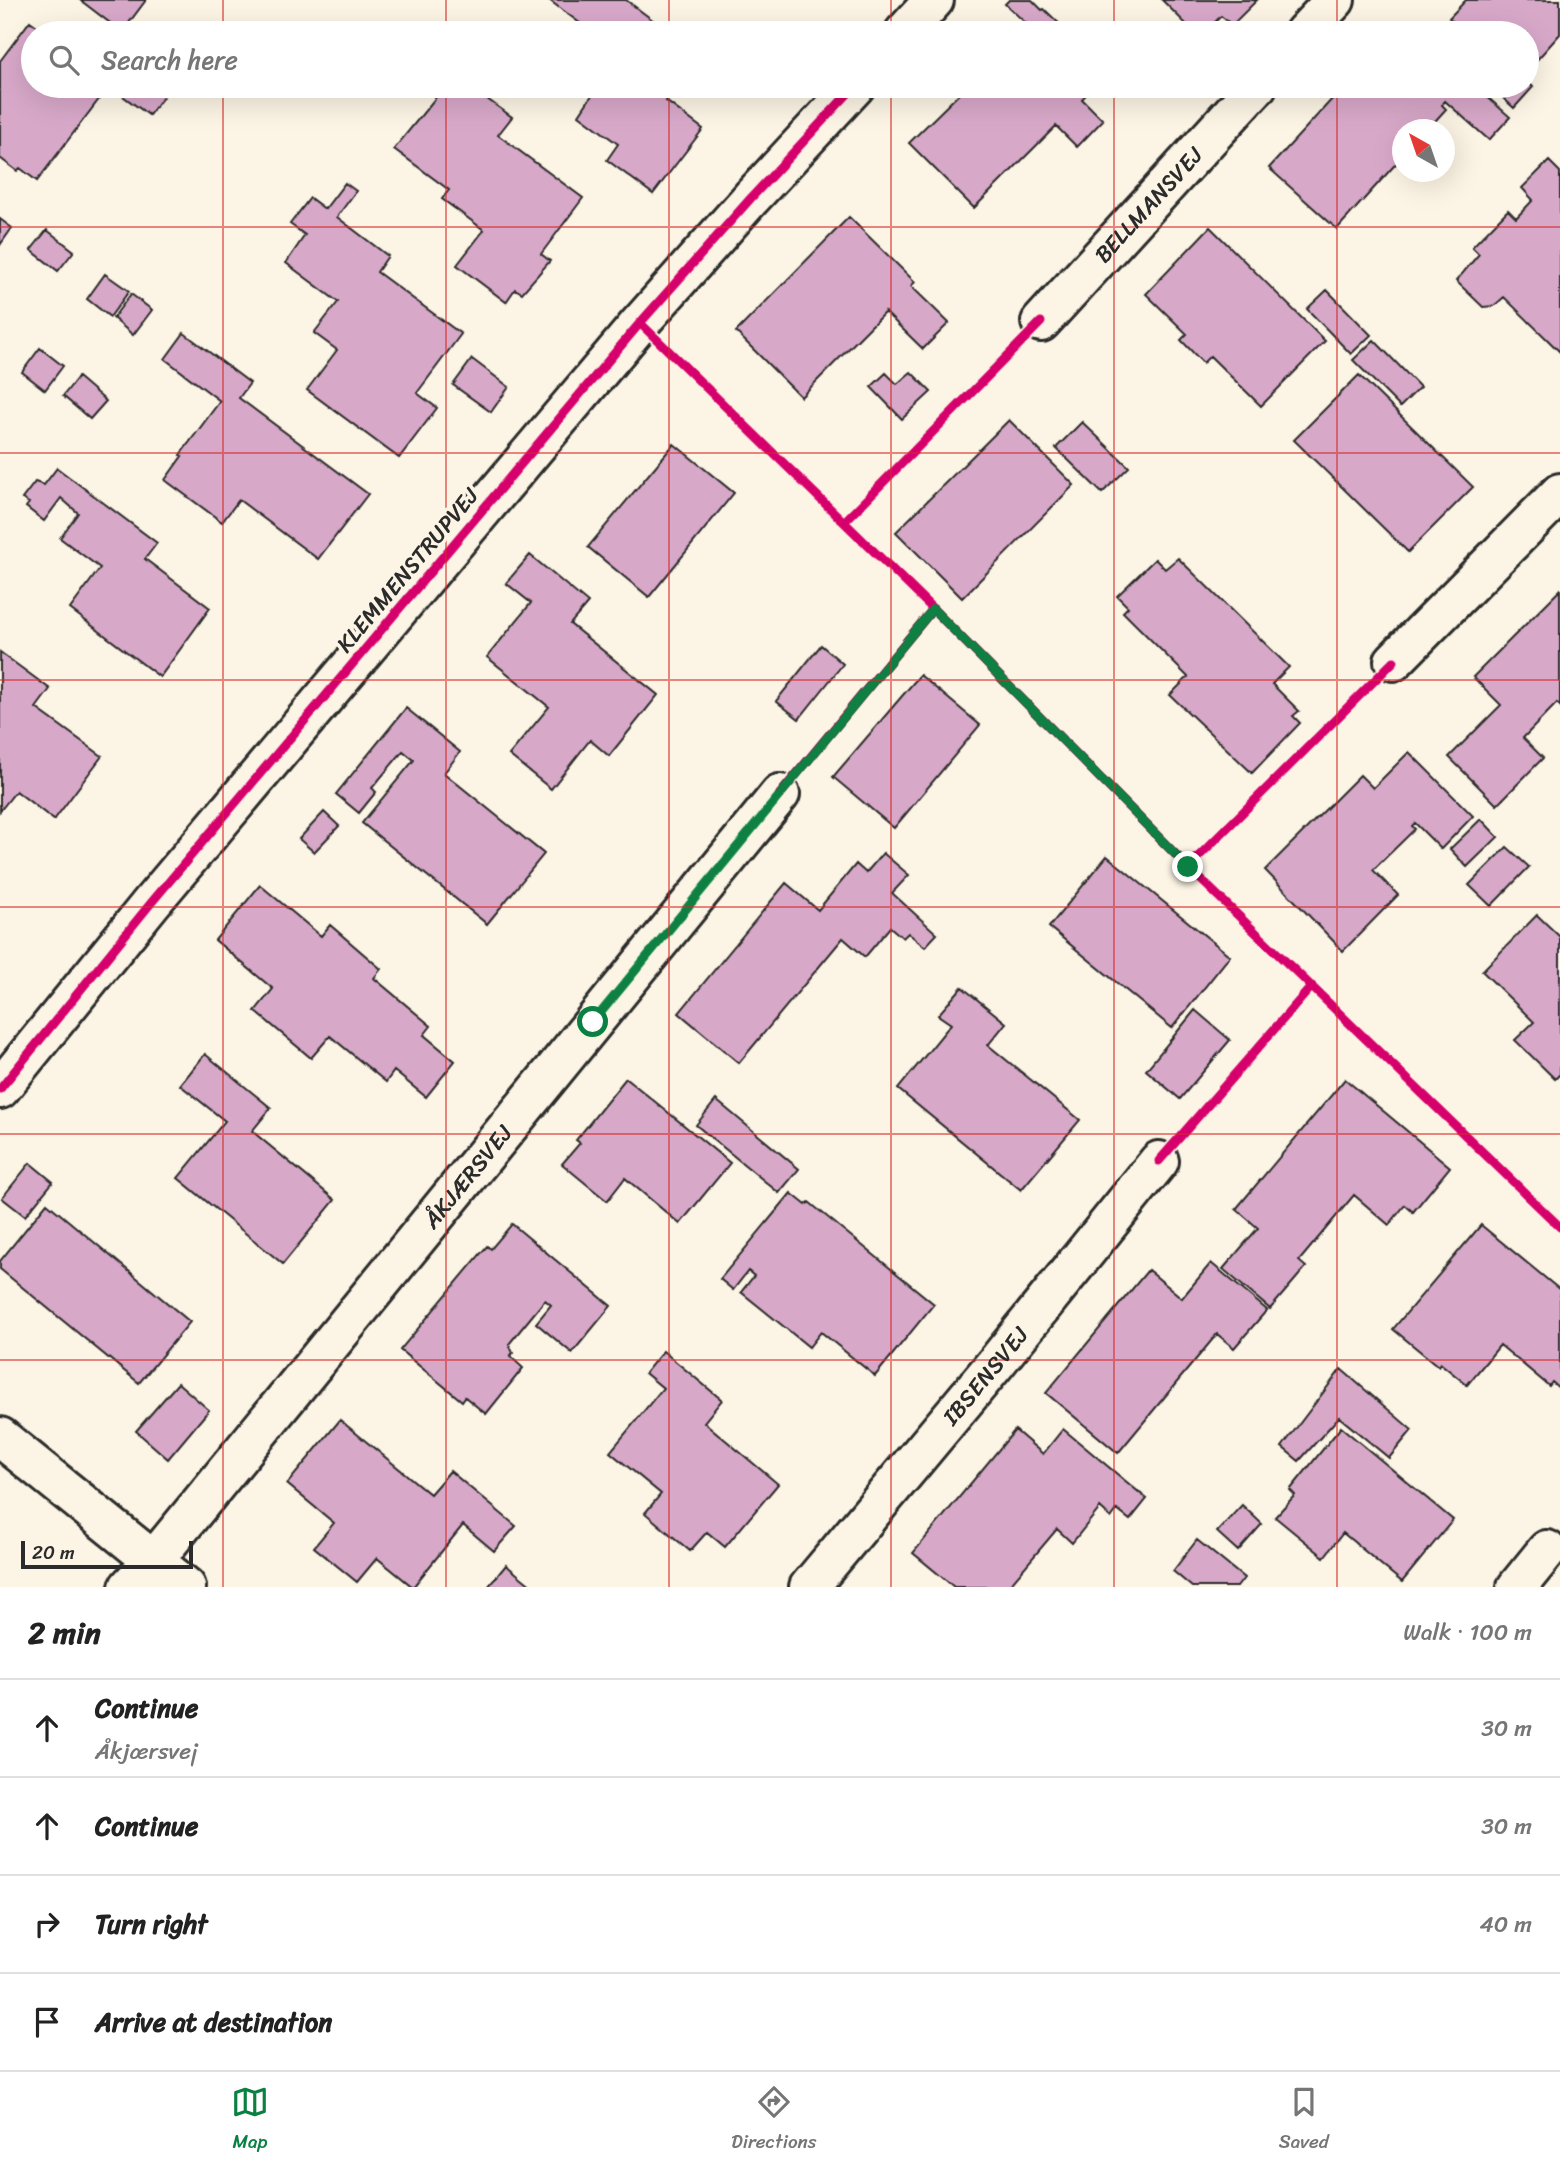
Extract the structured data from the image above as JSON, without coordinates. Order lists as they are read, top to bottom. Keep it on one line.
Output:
{"streets":{"street":["BELLMANSVEJ","KLEMMENSTRUPVEJ","ÅKJÆRSVEJ","IBSENSVEJ"]},"scale_bar":"20 m","north":"top left","page":{"search":"Search here","scale":"20 m","heading":["2 min","Walk · 100 m"],"list":[["Continue","Åkjærsvej","30 m"],["Continue","30 m"],["Turn right","40 m"],"Arrive at destination"],"nav":["Map","Directions","Saved"]}}
